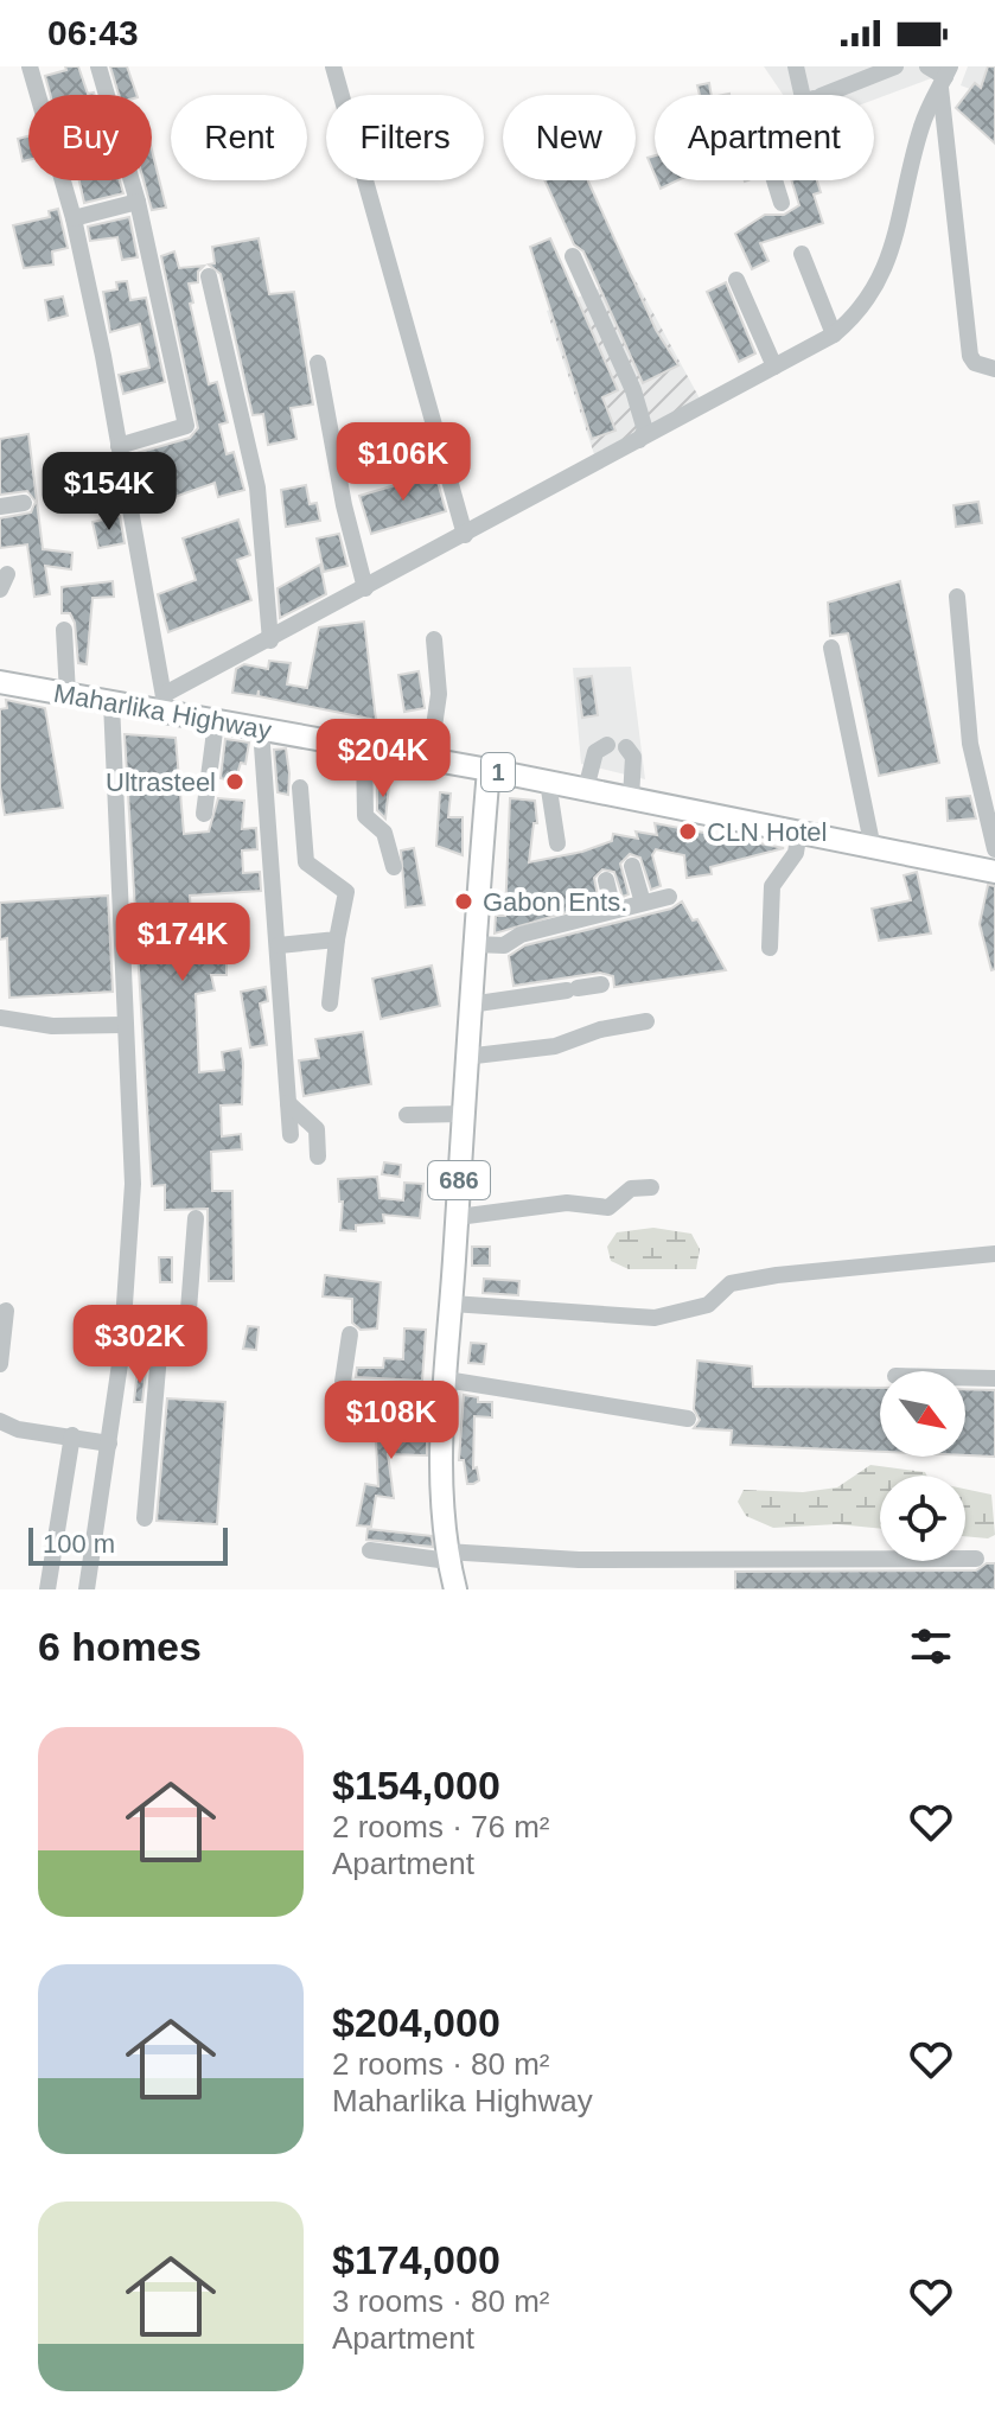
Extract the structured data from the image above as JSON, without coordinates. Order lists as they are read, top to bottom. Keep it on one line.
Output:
{"streets":{"main road":["Maharlika Highway","1","686"]},"crossings":[["Maharlika Highway","686"]],"places":["Ultrasteel","CLN Hotel","Gabon Ents."],"scale_bar":"100 m","north":"bottom right","page":{"status":"06:43","chip":["Buy","Rent","Filters","New","Apartment"],"price":["$106K","$154K","$204K","$174K","$302K","$108K"],"scale":"100 m","heading":"6 homes","list":[{"name":"$154,000","note":"2 rooms · 76 m² · Apartment"},{"name":"$204,000","note":"2 rooms · 80 m² · Maharlika Highway"},{"name":"$174,000","note":"3 rooms · 80 m² · Apartment"}]}}
